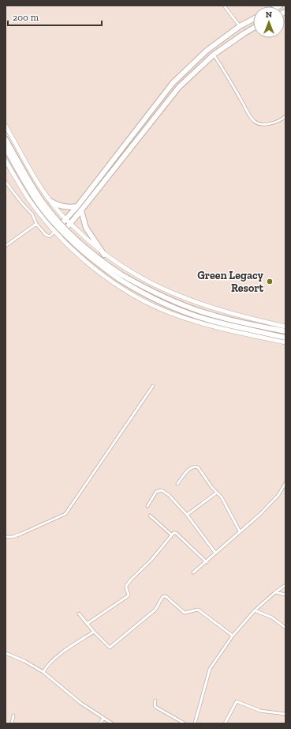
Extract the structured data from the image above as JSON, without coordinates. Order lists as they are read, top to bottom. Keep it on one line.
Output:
{"places":["Green Legacy Resort"],"scale_bar":"200 m","north":"top"}
